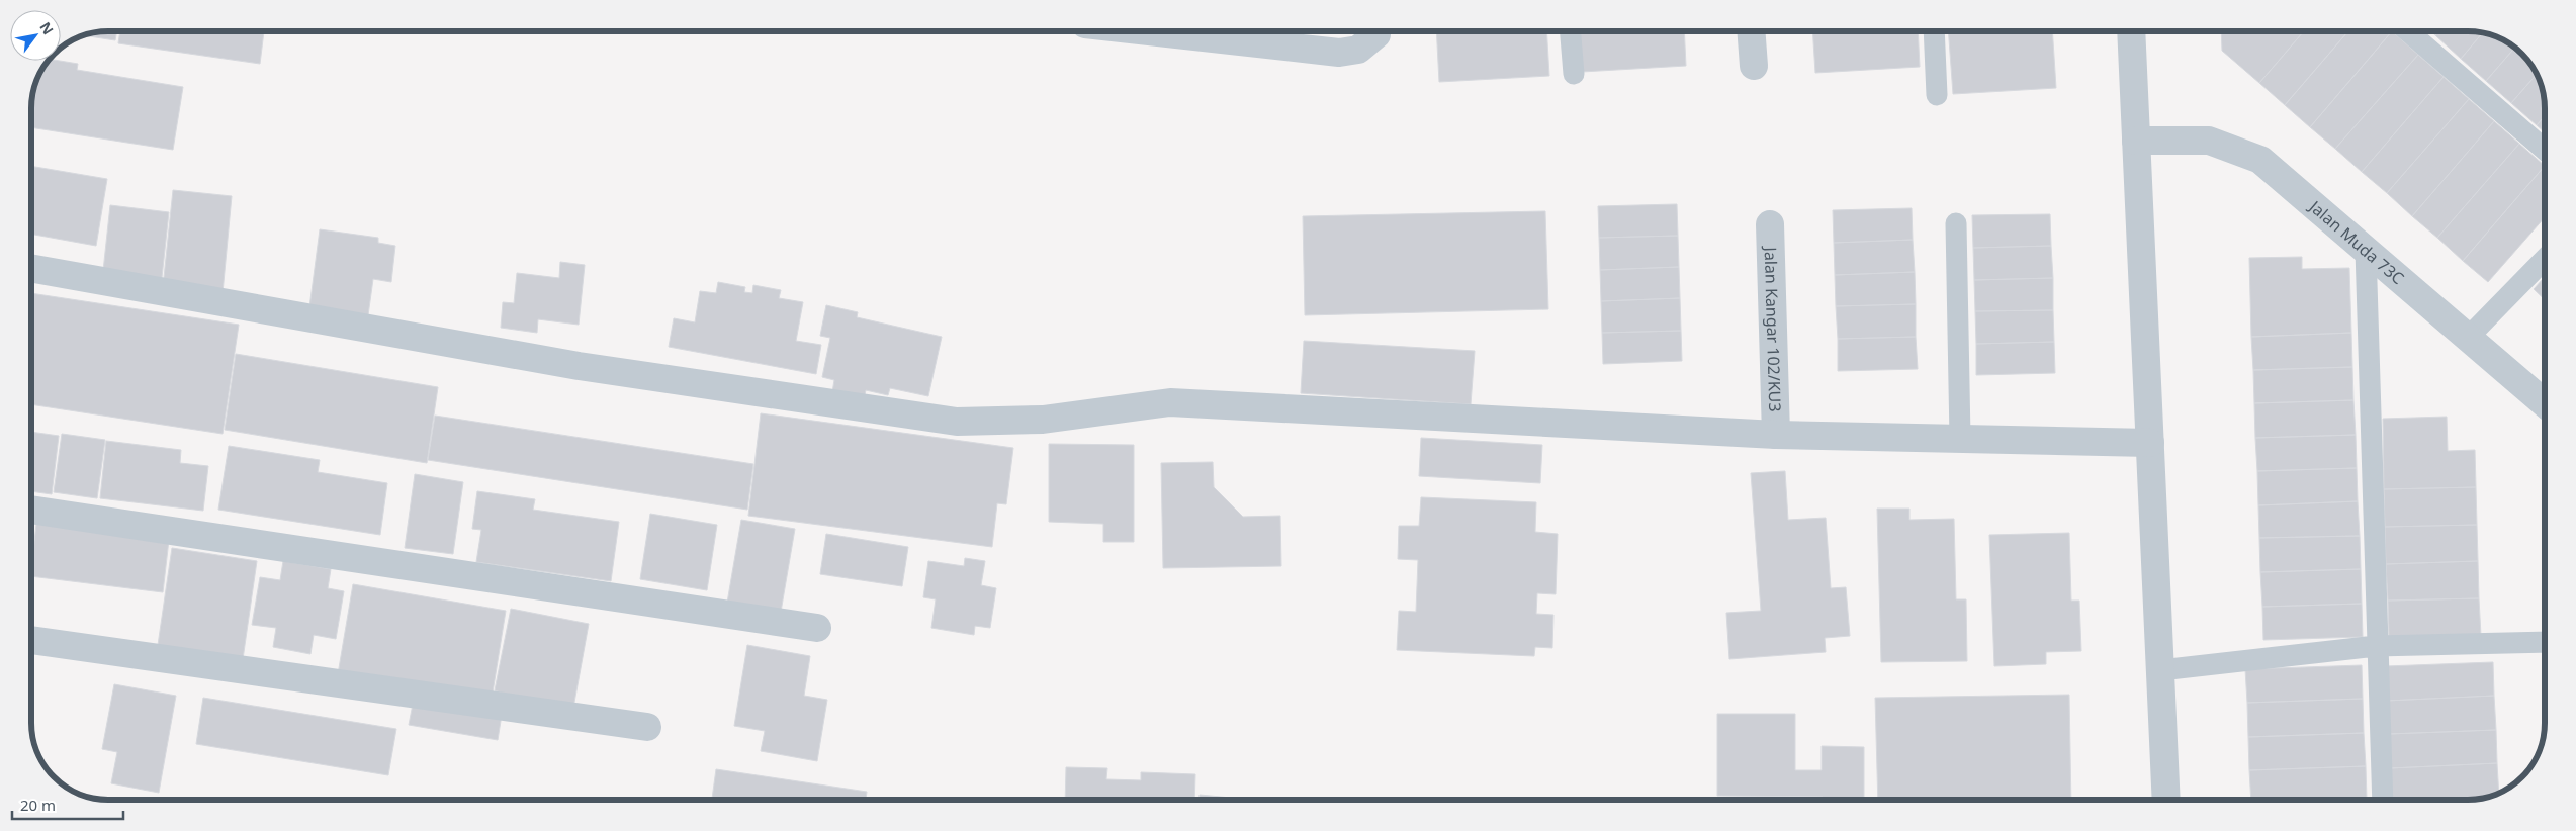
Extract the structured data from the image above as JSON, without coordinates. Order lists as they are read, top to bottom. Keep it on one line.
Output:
{"streets":{"street":["Jalan Muda 73C","Jalan Kangar 102/KU3"]},"scale_bar":"20 m","north":"top right"}
